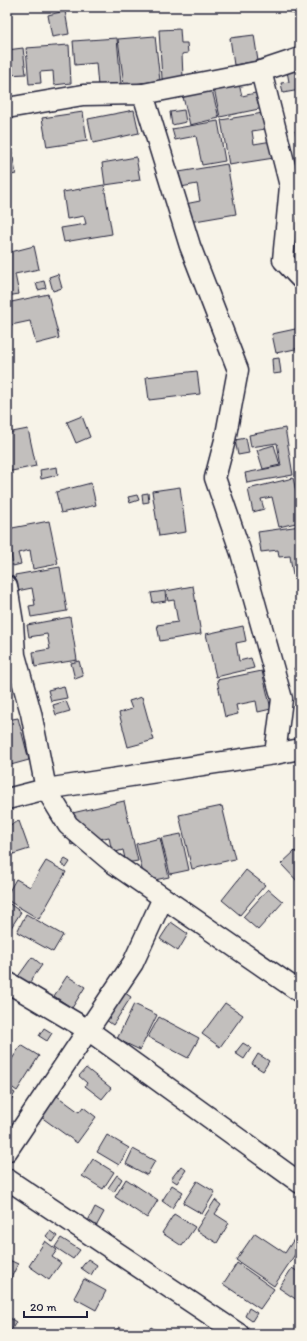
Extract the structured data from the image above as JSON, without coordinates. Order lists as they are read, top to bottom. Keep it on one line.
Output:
{"scale_bar":"20 m"}
